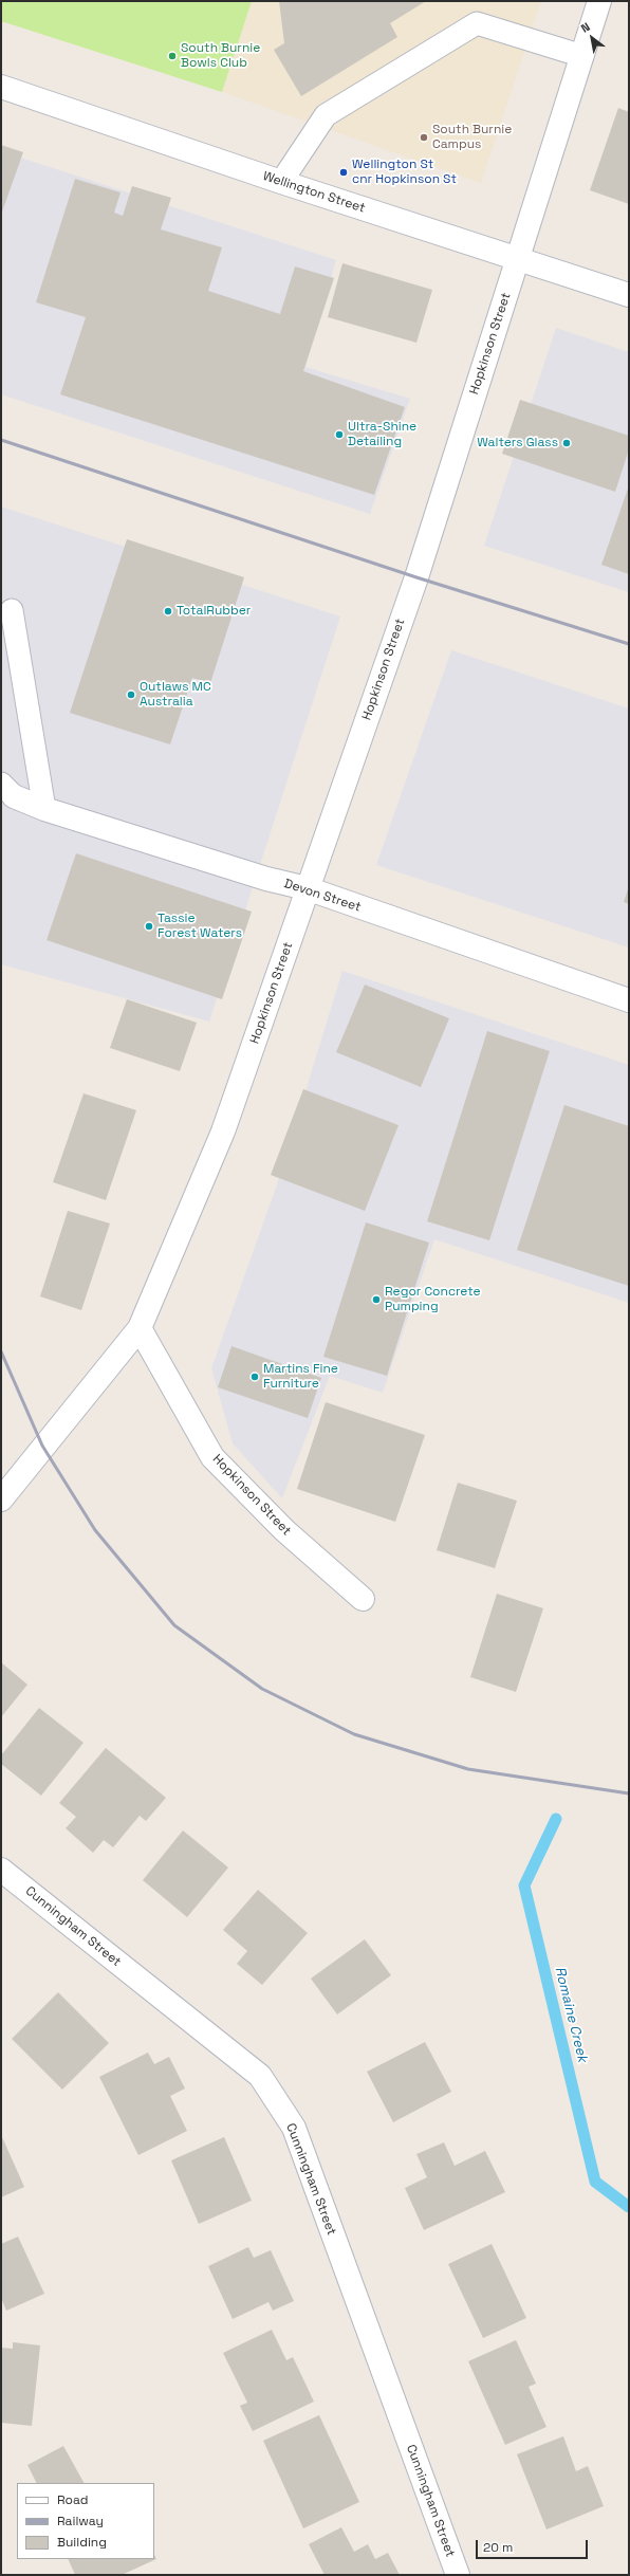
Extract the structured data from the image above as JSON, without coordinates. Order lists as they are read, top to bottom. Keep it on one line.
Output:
{"streets":{"street":["Wellington Street","Hopkinson Street","Devon Street","Cunningham Street"]},"crossings":[["Wellington Street","Hopkinson Street"],["Hopkinson Street","Devon Street"]],"water":["Romaine Creek"],"places":["South Burnie Bowls Club","South Burnie Campus","Wellington St cnr Hopkinson St","Ultra-Shine Detailing","Walters Glass","TotalRubber","Outlaws MC Australia","Tassie Forest Waters","Regor Concrete Pumping","Martins Fine Furniture"],"legend":["Road","Railway","Building"],"scale_bar":"20 m","north":"top left"}
